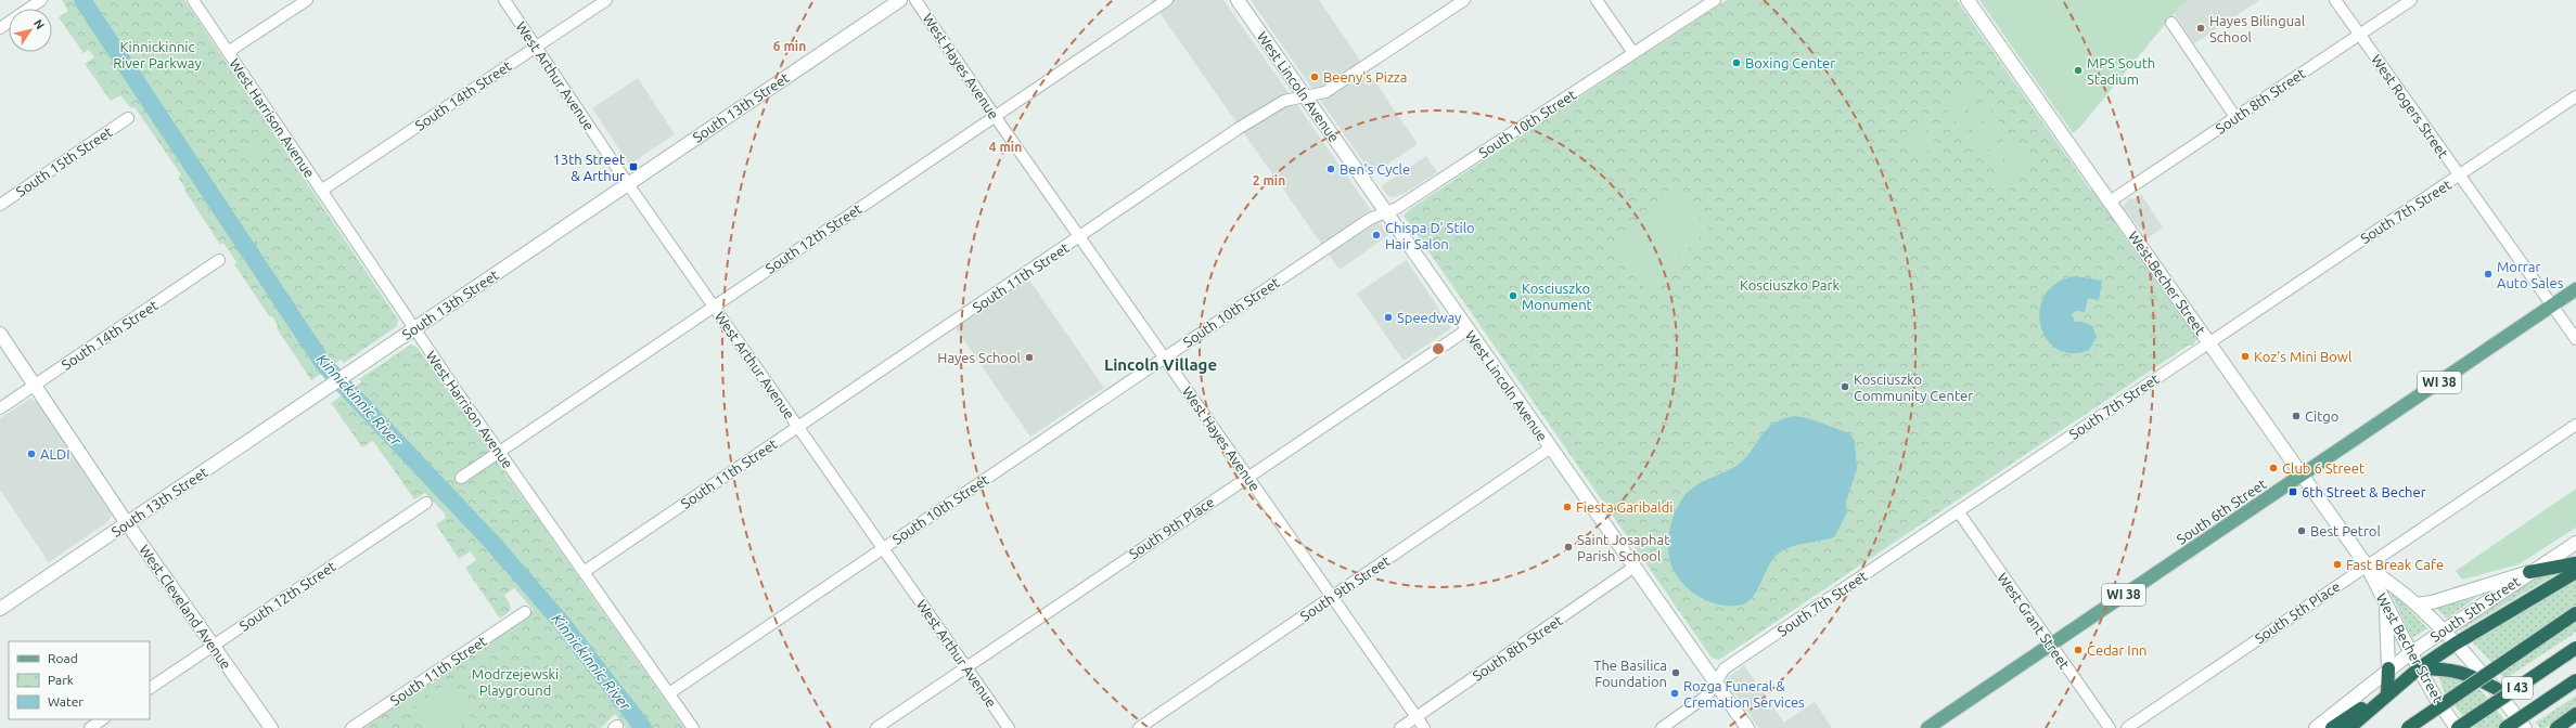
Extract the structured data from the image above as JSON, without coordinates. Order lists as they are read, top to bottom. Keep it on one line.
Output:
{"streets":{"highway":["I 43"],"main road":["WI 38","South 6th Street"],"street":["West Hayes Avenue","West Arthur Avenue","West Lincoln Avenue","South 14th Street","South 8th Street","West Rogers Street","South 13th Street","West Harrison Avenue","South 10th Street","South 15th Street","South 7th Street","South 12th Street","South 11th Street","West Becher Street","South 9th Place","South 9th Street","West Cleveland Avenue","South 5th Street","South 5th Place","West Grant Street"]},"crossings":[["West Hayes Avenue","South 8th Street"],["West Hayes Avenue","South 10th Street"],["West Hayes Avenue","South 12th Street"],["West Hayes Avenue","South 11th Street"],["West Hayes Avenue","South 9th Place"],["West Hayes Avenue","South 9th Street"],["West Arthur Avenue","South 14th Street"],["West Arthur Avenue","South 13th Street"],["West Arthur Avenue","South 10th Street"],["West Arthur Avenue","South 12th Street"],["West Arthur Avenue","South 11th Street"],["West Arthur Avenue","South 9th Place"],["West Lincoln Avenue","South 8th Street"],["West Lincoln Avenue","South 10th Street"],["West Lincoln Avenue","South 7th Street"],["West Lincoln Avenue","South 11th Street"],["West Lincoln Avenue","South 9th Place"],["West Lincoln Avenue","South 9th Street"],["South 14th Street","West Harrison Avenue"],["South 14th Street","West Cleveland Avenue"],["South 8th Street","West Rogers Street"],["South 8th Street","West Becher Street"],["West Rogers Street","South 7th Street"],["West Rogers Street","South 6th Street"],["South 13th Street","West Harrison Avenue"],["South 13th Street","West Cleveland Avenue"],["West Harrison Avenue","South 10th Street"],["West Harrison Avenue","South 12th Street"],["West Harrison Avenue","South 11th Street"],["South 7th Street","West Becher Street"],["South 7th Street","West Grant Street"],["South 12th Street","West Cleveland Avenue"],["West Becher Street","South 6th Street"],["West Becher Street","South 5th Street"],["West Becher Street","South 5th Place"],["West Becher Street","I 43"],["South 6th Street","West Grant Street"]],"districts":["Lincoln Village"],"water":["Kinnickinnic River"],"parks":["Kinnickinnic River Parkway","Kosciuszko Park","Modrzejewski Playground"],"places":{"other":["Hayes Bilingual School","Boxing Center","MPS South Stadium","Beeny's Pizza","Ben's Cycle","Chispa D' Stilo Hair Salon","Morrar Auto Sales","Kosciuszko Monument","Speedway","Koz's Mini Bowl","Hayes School","Kosciuszko Community Center","Citgo","ALDI","Club 6 Street","Fiesta Garibaldi","Best Petrol","Saint Josaphat Parish School","Fast Break Cafe","Cedar Inn","The Basilica Foundation","Rozga Funeral & Cremation Services"],"transit":["13th Street & Arthur","6th Street & Becher"]},"legend":["Road","Park","Water"],"north":"top right","rings":["6 min","4 min","2 min"]}
